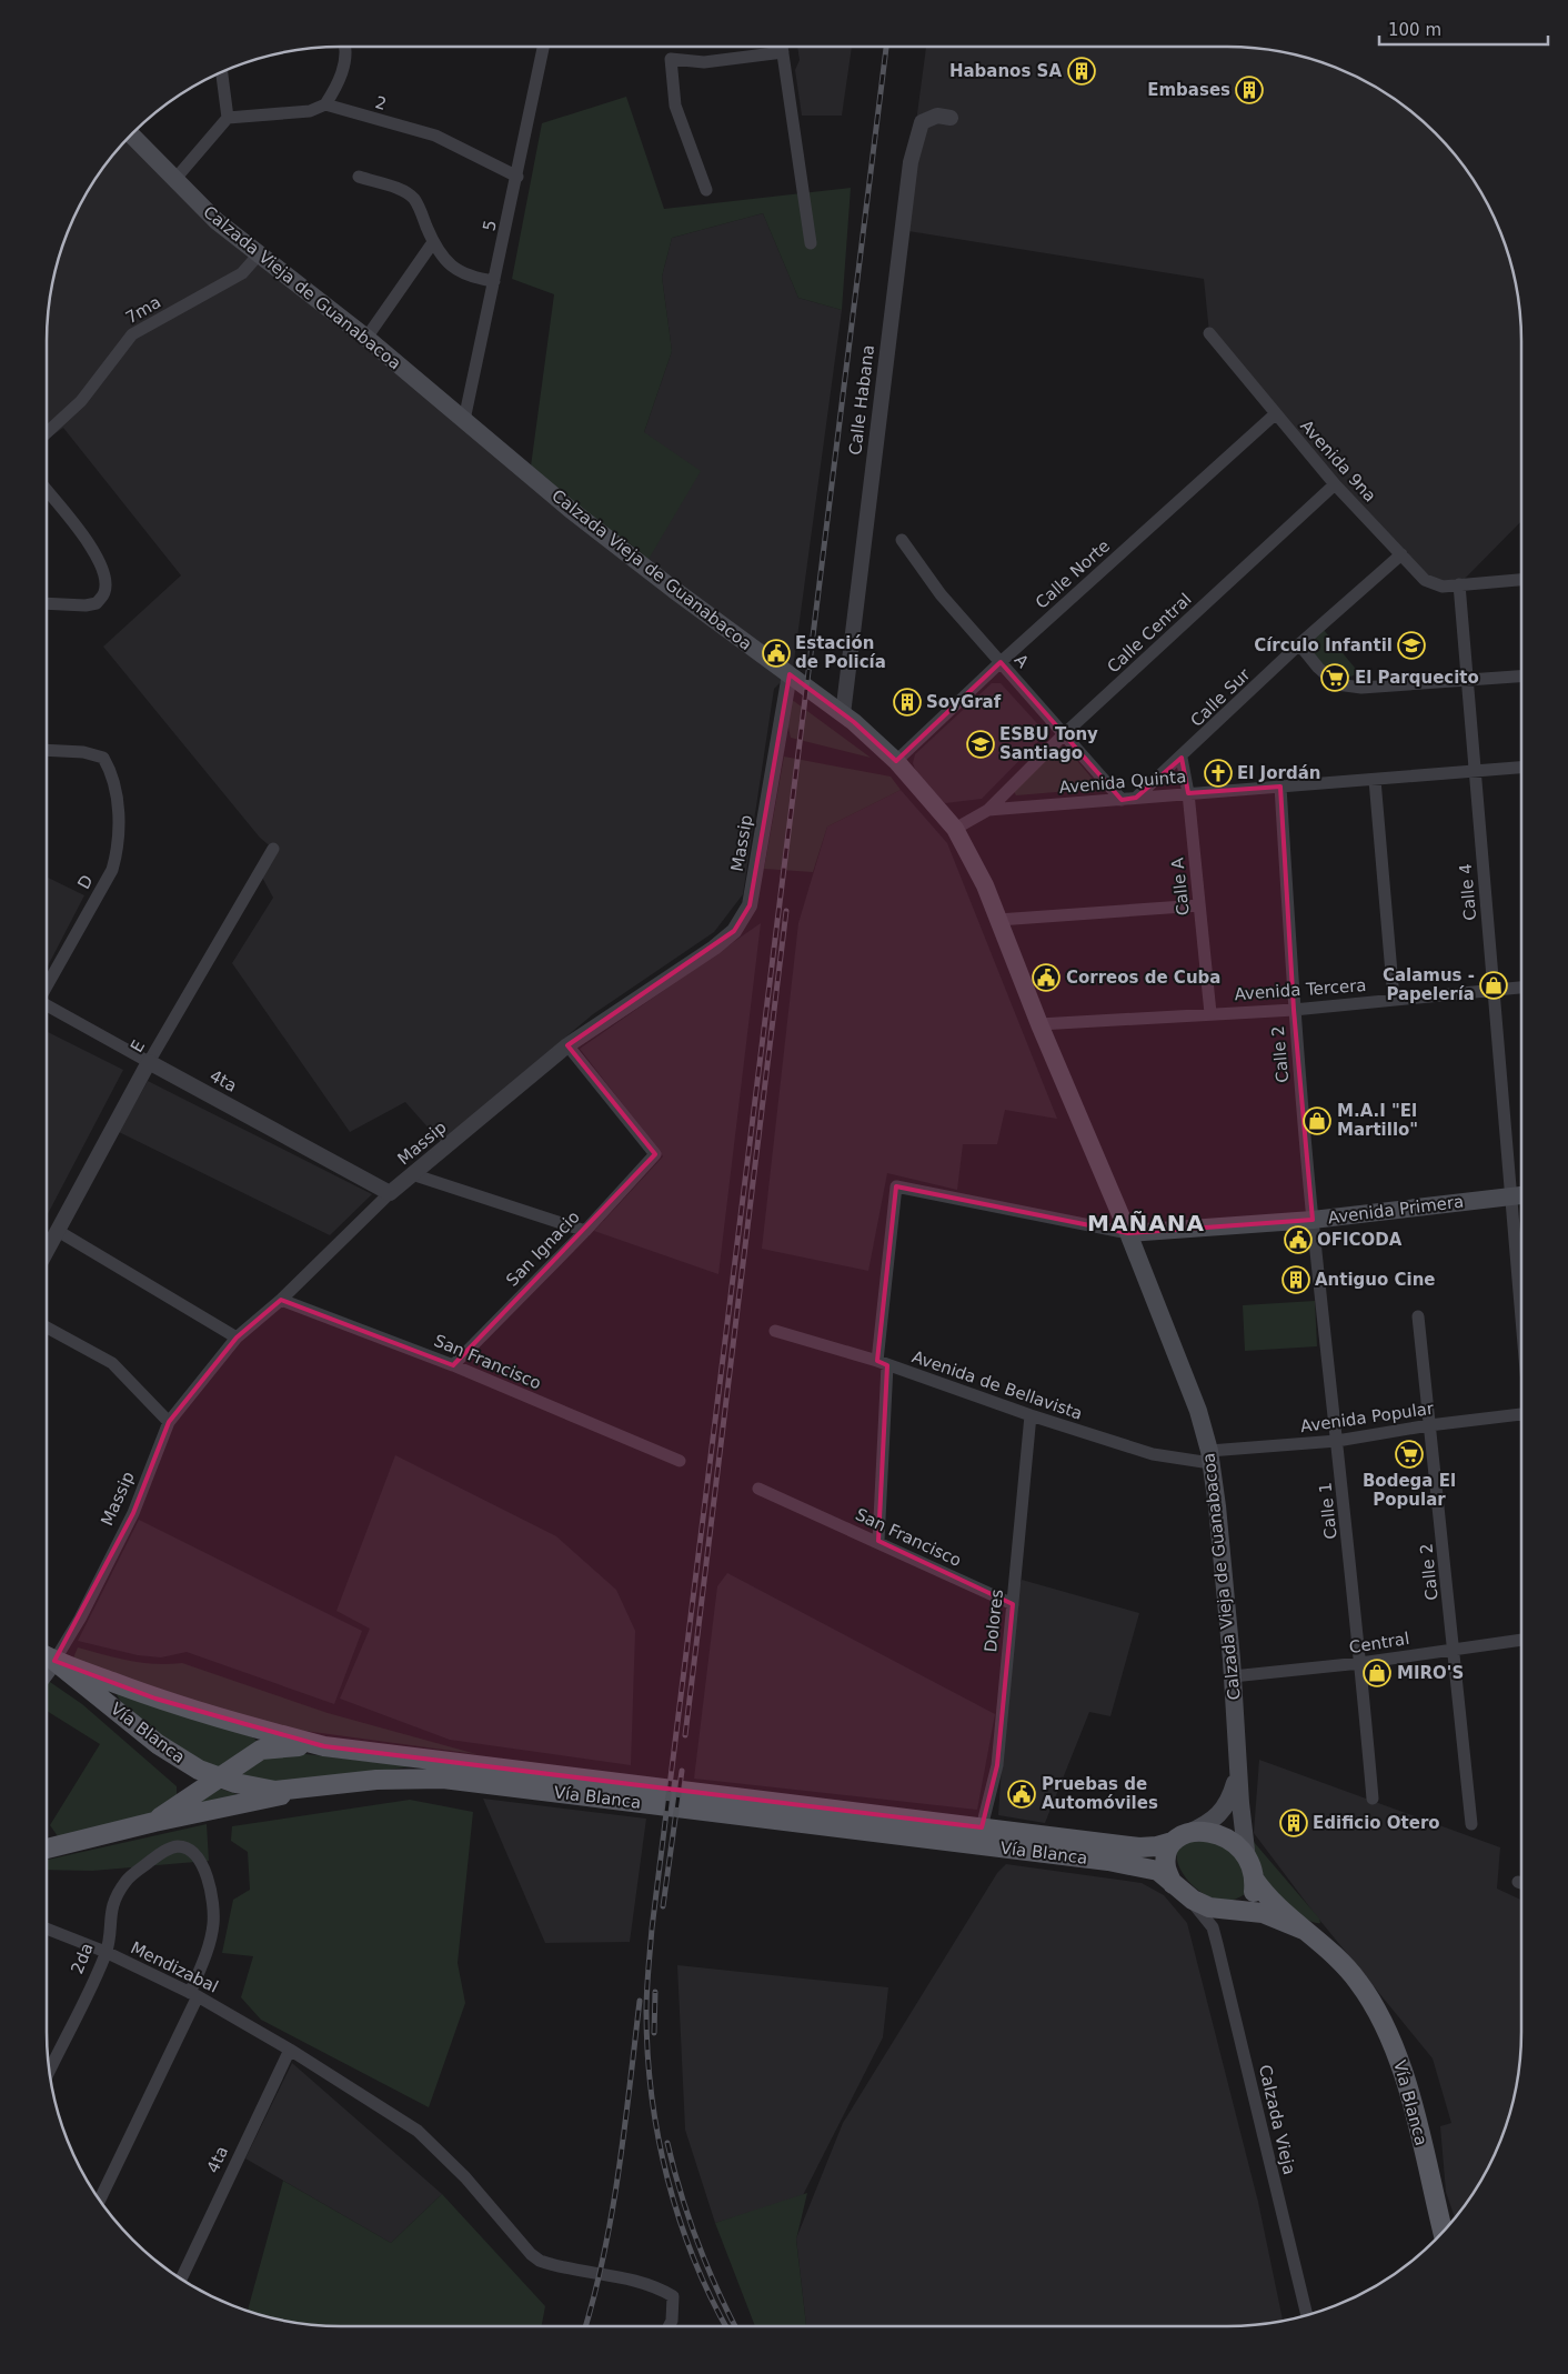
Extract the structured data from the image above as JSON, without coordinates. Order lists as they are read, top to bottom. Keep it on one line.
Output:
{"streets":{"main road":["Calzada Vieja de Guanabacoa","Avenida Primera","Vía Blanca"],"street":["2","5","7ma","Calle Habana","Avenida 9na","Calle Norte","Calle Central","A","Calle Sur","Avenida Quinta","Massip","D","Calle A","Calle 4","Avenida Tercera","E","Calle 2","4ta","San Ignacio","San Francisco","Avenida de Bellavista","Avenida Popular","Calle 1","Dolores","Central","2da","Mendizabal","Calzada Vieja"]},"crossings":[["2","5"],["5","Calzada Vieja de Guanabacoa"],["Calzada Vieja de Guanabacoa","7ma"],["Calzada Vieja de Guanabacoa","Calle Habana"],["Calzada Vieja de Guanabacoa","Calle Norte"],["Calzada Vieja de Guanabacoa","Avenida Quinta"],["Calzada Vieja de Guanabacoa","Massip"],["Calzada Vieja de Guanabacoa","Avenida Tercera"],["Calzada Vieja de Guanabacoa","Avenida Primera"],["Calzada Vieja de Guanabacoa","Avenida de Bellavista"],["Calzada Vieja de Guanabacoa","Avenida Popular"],["Calzada Vieja de Guanabacoa","Central"],["Avenida 9na","Calle Norte"],["Avenida 9na","Calle Central"],["Avenida 9na","Calle Sur"],["Avenida 9na","Calle 4"],["Calle Norte","A"],["Calle Central","A"],["Calle Central","Avenida Quinta"],["A","Avenida Quinta"],["Calle Sur","Avenida Quinta"],["Calle Sur","Calle A"],["Avenida Quinta","Calle A"],["Avenida Quinta","Calle 4"],["Avenida Quinta","Calle 2"],["Massip","4ta"],["Massip","San Ignacio"],["Massip","San Francisco"],["Massip","Vía Blanca"],["Calle A","Avenida Tercera"],["Calle 4","Avenida Tercera"],["Calle 4","Avenida Primera"],["Avenida Tercera","Calle 2"],["E","4ta"],["Calle 2","Avenida Primera"],["Calle 2","Avenida Popular"],["Calle 2","Calle 1"],["Calle 2","Central"],["4ta","Mendizabal"],["Avenida Primera","Calle 1"],["San Ignacio","San Francisco"],["San Francisco","Dolores"],["Avenida de Bellavista","Avenida Popular"],["Avenida de Bellavista","Dolores"],["Avenida Popular","Calle 1"],["Calle 1","Central"],["Dolores","Vía Blanca"],["Vía Blanca","Calzada Vieja"],["2da","Mendizabal"]],"districts":["MAÑANA"],"places":{"building":["Habanos SA","Embases","SoyGraf","Antiguo Cine","Edificio Otero"],"school or university":["Círculo Infantil","ESBU Tony Santiago"],"public building":["Estación de Policía","Correos de Cuba","OFICODA","Pruebas de Automóviles"],"supermarket":["El Parquecito","Bodega El Popular"],"church":["El Jordán"],"shop":["Calamus - Papelería","M.A.I \"El Martillo\"","MIRO'S"]},"scale_bar":"100 m"}
